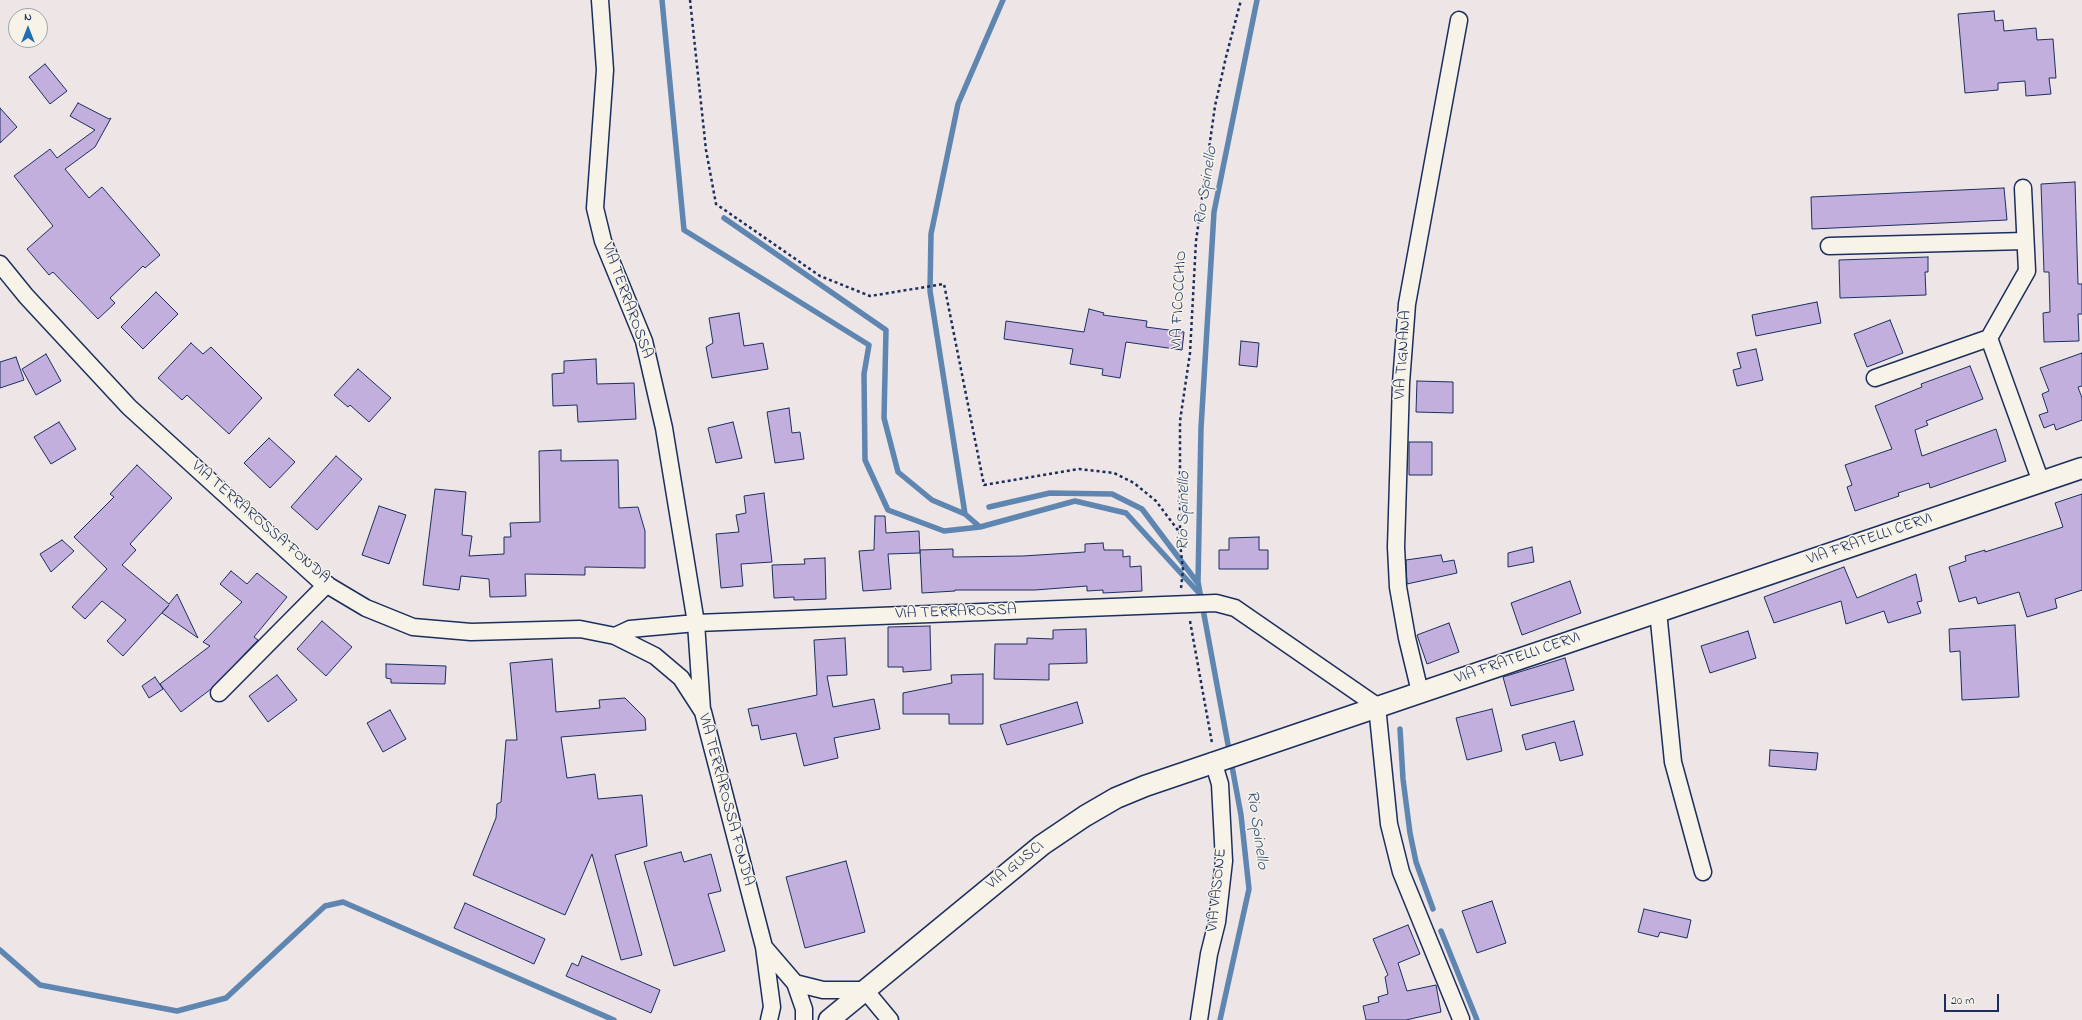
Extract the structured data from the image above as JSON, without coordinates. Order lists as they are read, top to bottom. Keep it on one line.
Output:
{"streets":{"street":["VIA TERRAROSSA","VIA TIGNANA","VIA TERRAROSSA FONDA","VIA FRATELLI CERVI","VIA GUSCI","VIA VASONE"],"path":["VIA FICOCCHIO"]},"crossings":[["VIA FICOCCHIO","VIA TERRAROSSA"],["VIA TERRAROSSA","VIA TERRAROSSA FONDA"],["VIA TERRAROSSA","VIA FRATELLI CERVI"],["VIA TIGNANA","VIA FRATELLI CERVI"],["VIA FRATELLI CERVI","VIA GUSCI"],["VIA FRATELLI CERVI","VIA VASONE"],["VIA GUSCI","VIA VASONE"]],"water":["Rio Spinello"],"scale_bar":"20 m","north":"top"}
